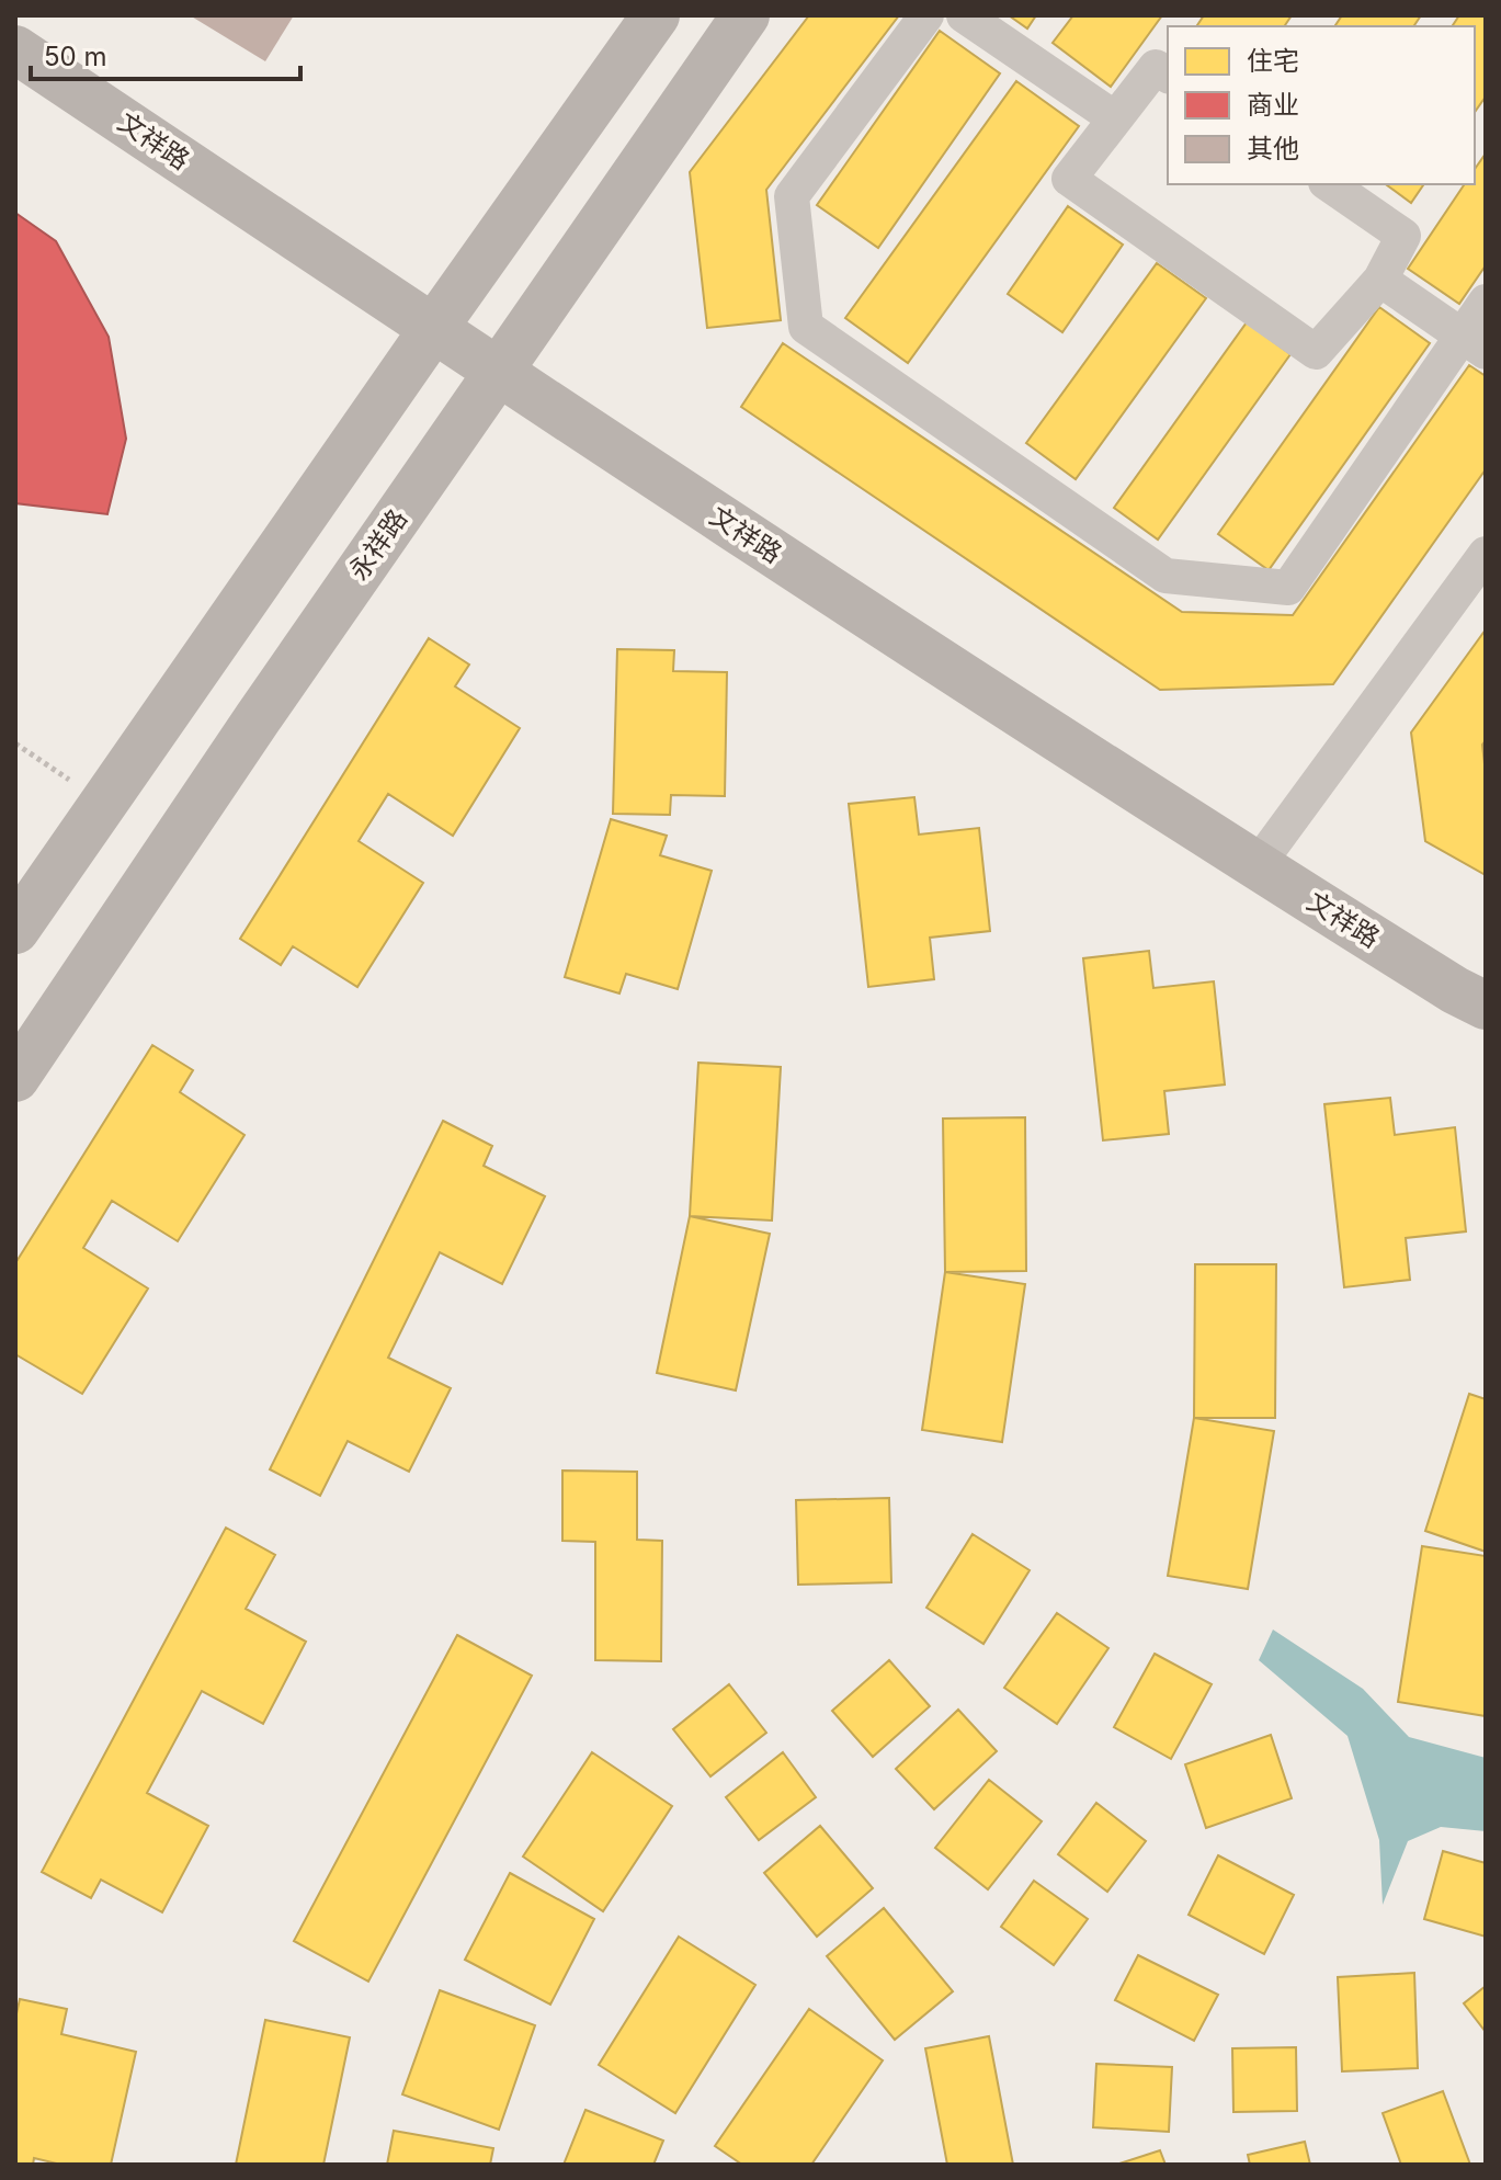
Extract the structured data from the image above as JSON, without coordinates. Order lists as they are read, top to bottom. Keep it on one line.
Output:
{"streets":{"street":["文祥路","永祥路"]},"crossings":[["文祥路","永祥路"]],"legend":["住宅","商业","其他"],"scale_bar":"50 m"}
